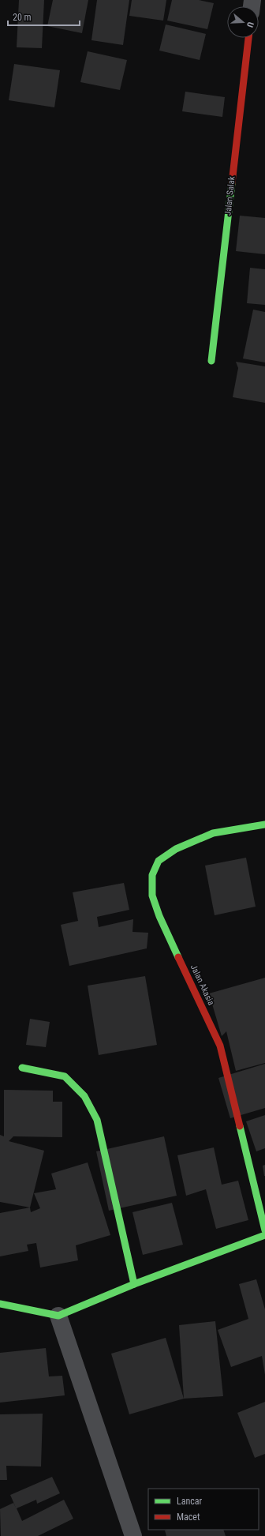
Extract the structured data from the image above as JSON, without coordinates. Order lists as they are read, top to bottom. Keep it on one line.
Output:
{"streets":{"street":["Jalan Salak","Jalan Akasia"]},"legend":["Lancar","Macet"],"scale_bar":"20 m","north":"right"}
